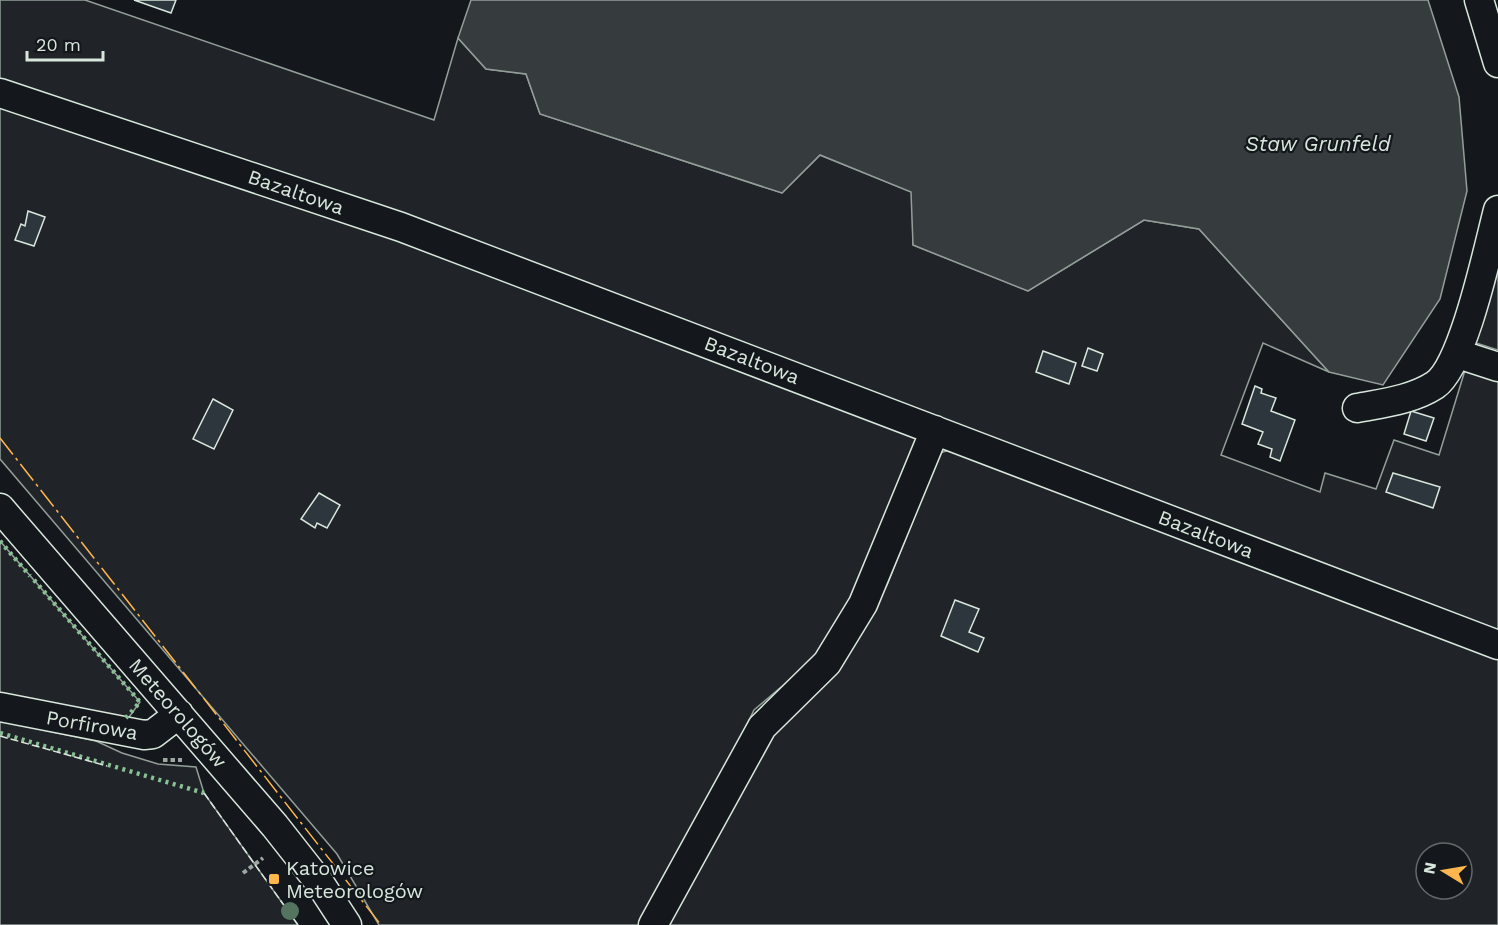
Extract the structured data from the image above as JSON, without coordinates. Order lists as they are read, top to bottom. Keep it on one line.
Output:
{"streets":{"street":["Bazaltowa","Meteorologów","Porfirowa"]},"crossings":[["Meteorologów","Porfirowa"]],"water":["Staw Grunfeld"],"places":{"transit":["Katowice Meteorologów"]},"scale_bar":"20 m","north":"left"}
